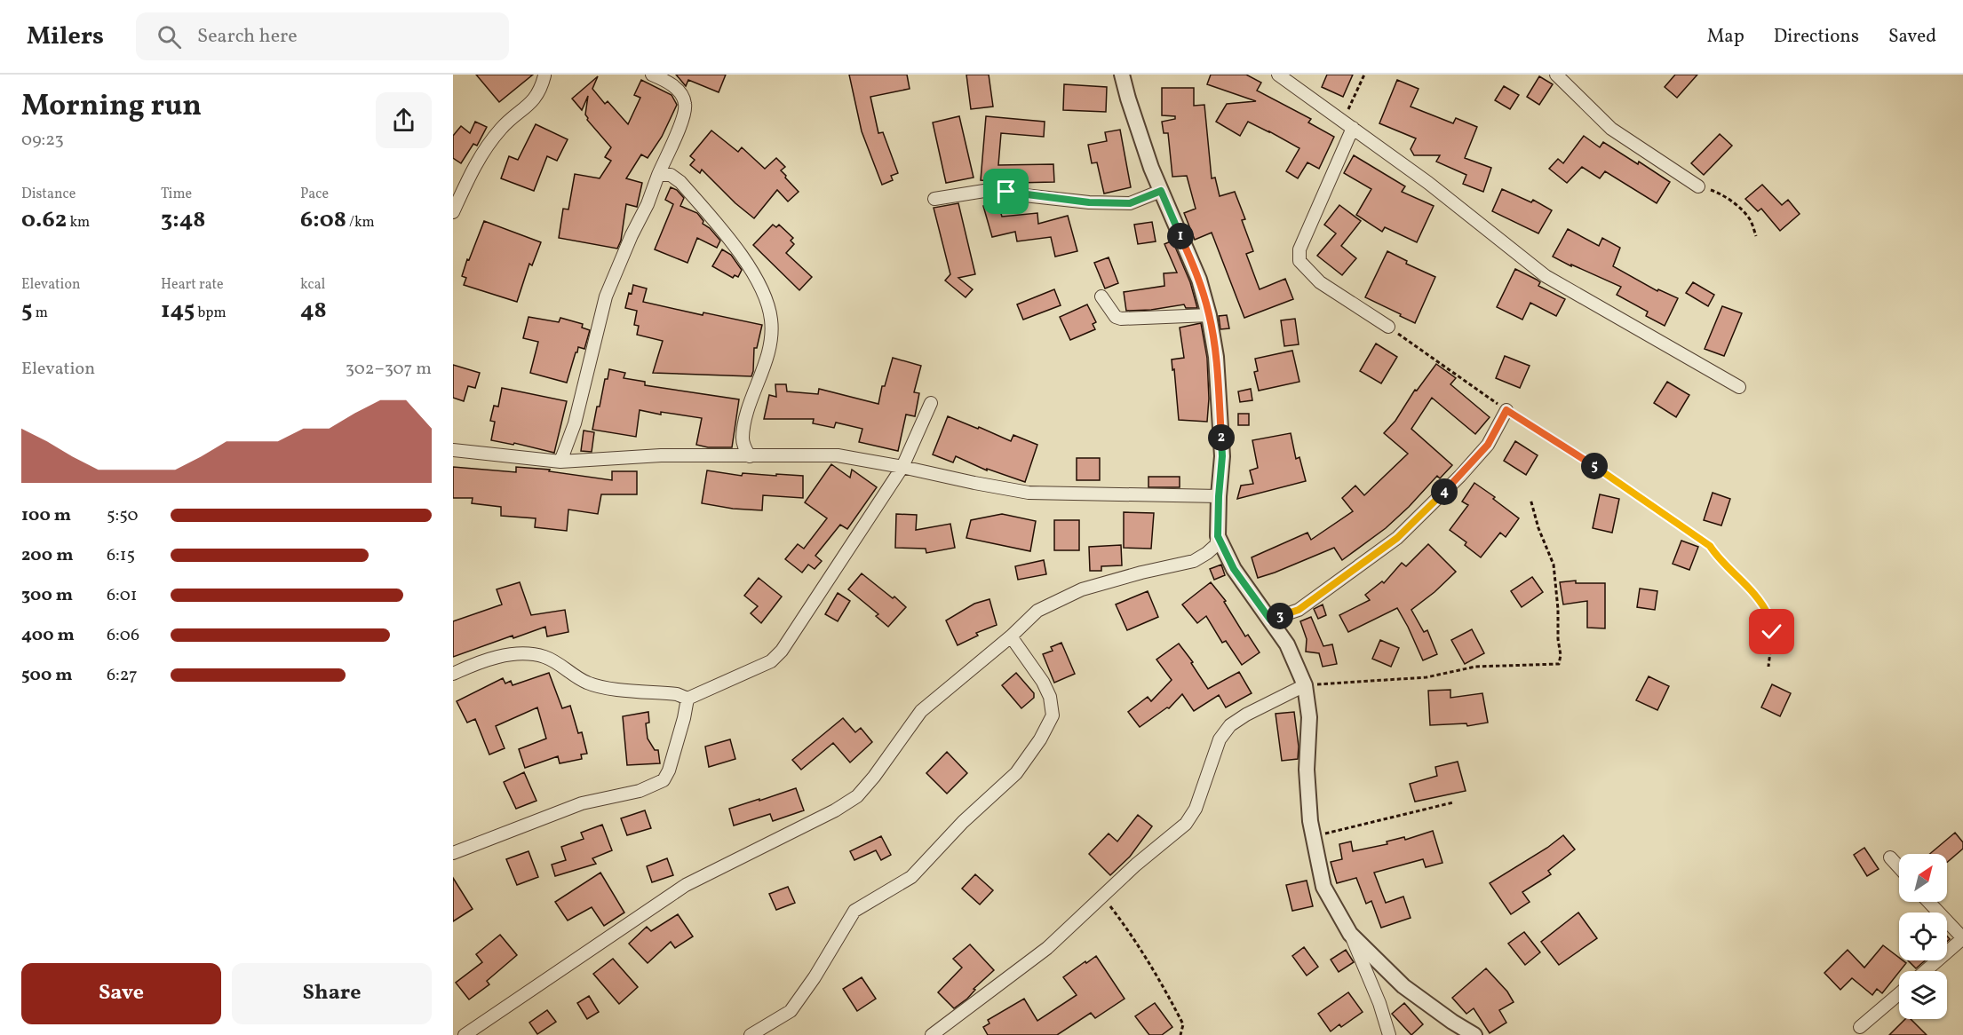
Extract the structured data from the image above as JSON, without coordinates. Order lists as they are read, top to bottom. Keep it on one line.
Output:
{"north":"top right","page":{"header":"Milers","search":"Search here","nav":["Map","Directions","Saved"],"heading":["Morning run","09:23"],"stats":[["Distance","0.62 km"],["Time","3:48"],["Pace","6:08 /km"],["Elevation","5 m"],["Heart rate","145 bpm"],["kcal","48"]],"pins":["1","2","5","4","3"],"chart":["Elevation","302–307 m"],"list":[{"name":"100 m","note":"5:50"},{"name":"200 m","note":"6:15"},{"name":"300 m","note":"6:01"},{"name":"400 m","note":"6:06"},{"name":"500 m","note":"6:27"}],"buttons":["Save","Share"]}}
